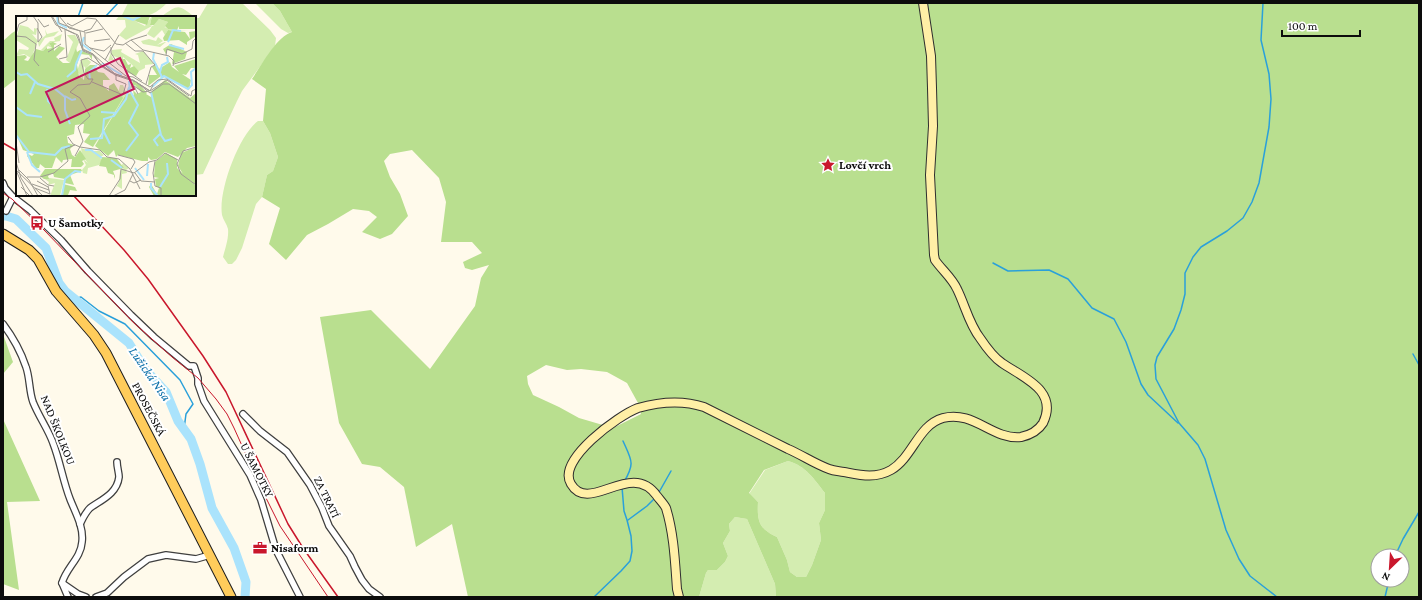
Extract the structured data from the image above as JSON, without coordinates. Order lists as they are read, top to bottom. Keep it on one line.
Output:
{"streets":{"main road":["PROSEČSKÁ"],"street":["NAD ŠKOLKOU","U ŠAMOTKY","ZA TRATÍ"]},"water":["Lužická Nisa"],"places":{"place":["Lovčí vrch"],"bus stop":["U Šamotky"],"office":["Nisaform"]},"scale_bar":"100 m","north":"bottom left"}
